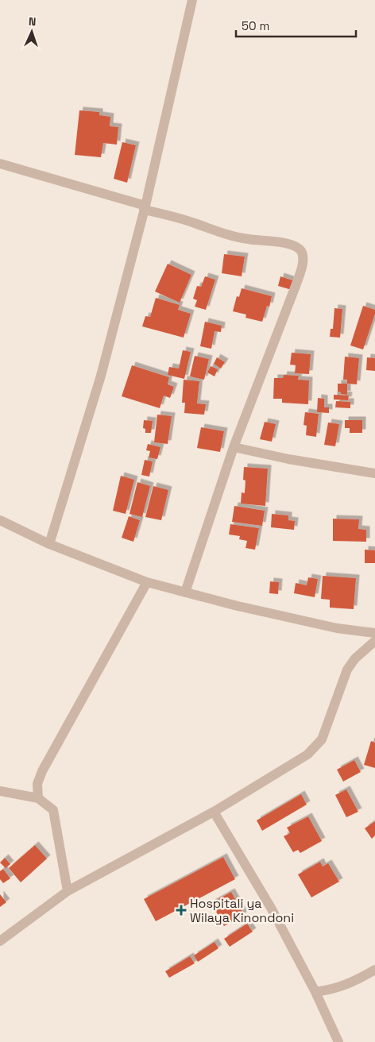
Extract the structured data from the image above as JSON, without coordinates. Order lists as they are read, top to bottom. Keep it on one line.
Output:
{"places":{"health":["Hospitali ya Wilaya Kinondoni"]},"scale_bar":"50 m","north":"top"}
